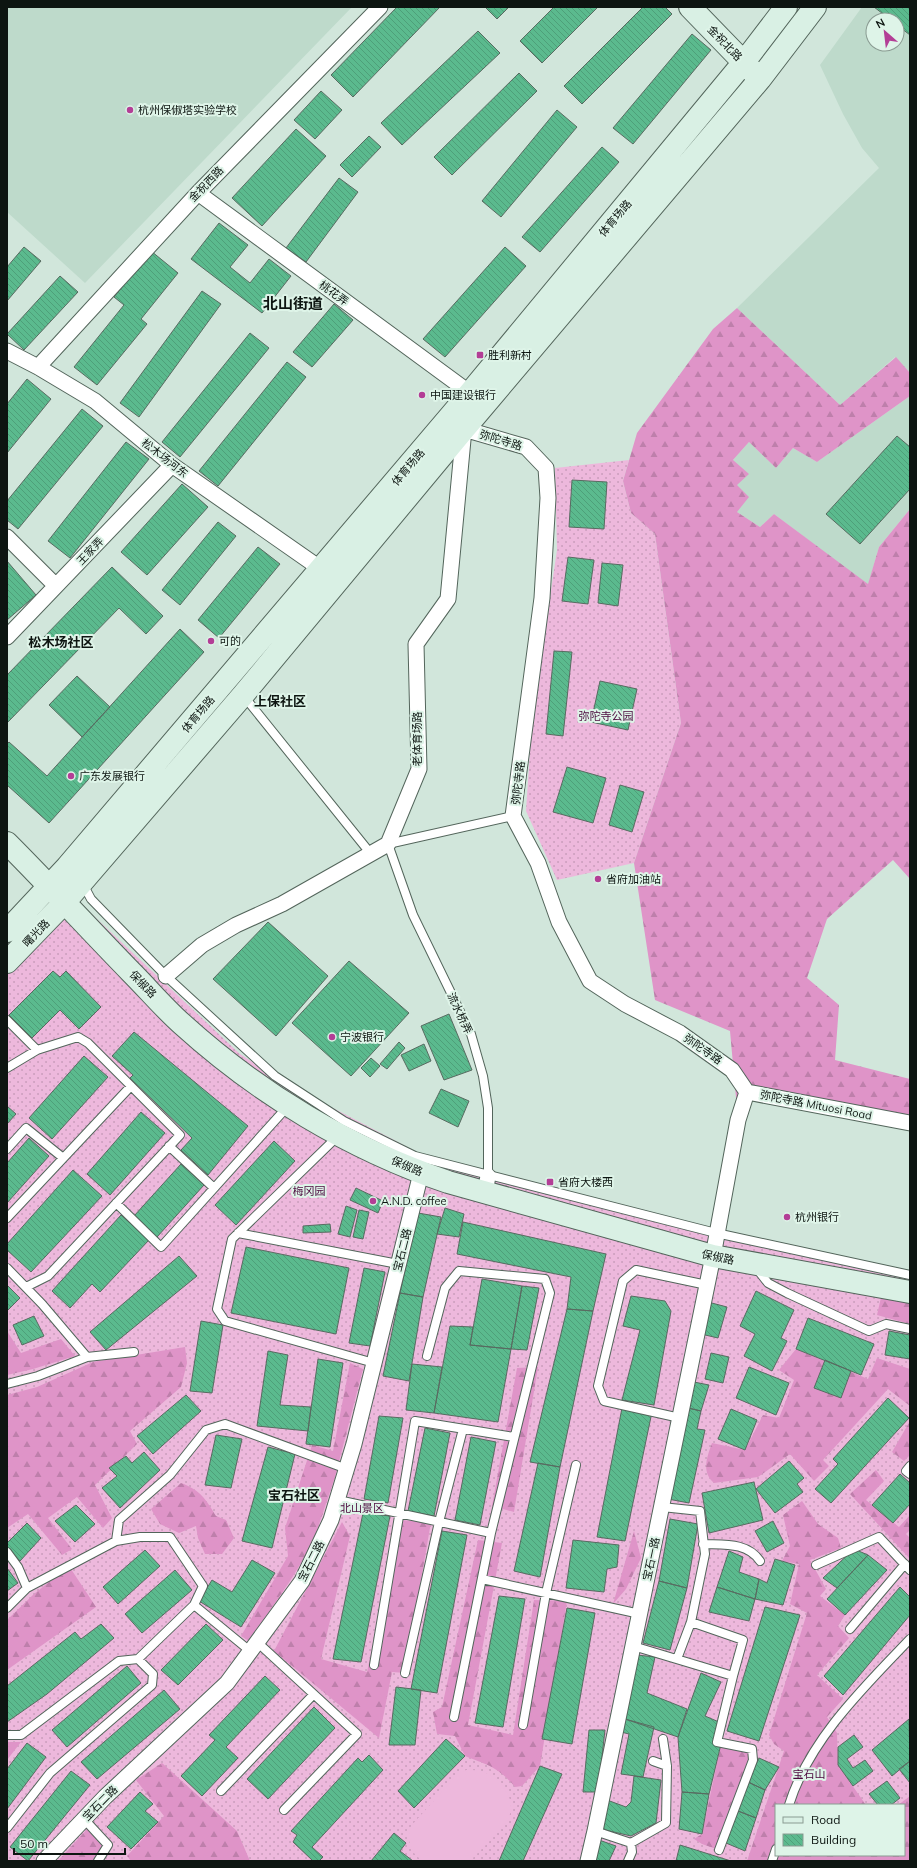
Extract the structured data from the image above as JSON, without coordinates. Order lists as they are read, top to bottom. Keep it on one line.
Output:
{"streets":{"main road":["金祝北路","体育场路","曙光路","保俶路"],"street":["金祝西路","桃花弄","弥陀寺路","松木场河东","王家弄","老体育场路","弥陀寺路 Mituosi Road","宝石二路","宝石一路"],"lane":["流水桥弄"]},"crossings":[["金祝北路","体育场路"],["金祝西路","桃花弄"],["金祝西路","松木场河东"],["体育场路","桃花弄"],["体育场路","弥陀寺路"],["体育场路","松木场河东"],["体育场路","老体育场路"],["体育场路","曙光路"],["体育场路","保俶路"],["弥陀寺路","老体育场路"],["弥陀寺路","弥陀寺路 Mituosi Road"],["松木场河东","王家弄"],["老体育场路","流水桥弄"],["曙光路","保俶路"],["保俶路","流水桥弄"],["保俶路","弥陀寺路 Mituosi Road"],["保俶路","宝石二路"],["保俶路","宝石一路"],["弥陀寺路 Mituosi Road","宝石一路"]],"districts":["北山街道","松木场社区","上保社区","宝石社区"],"parks":["弥陀寺公园","梅冈园","北山景区","宝石山"],"places":{"other":["杭州保俶塔实验学校","中国建设银行","可的","广东发展银行","省府加油站","宁波银行","A.N.D. coffee","杭州银行"],"transit":["胜利新村","省府大楼西"]},"legend":["Road","Building"],"scale_bar":"50 m","north":"top left"}
